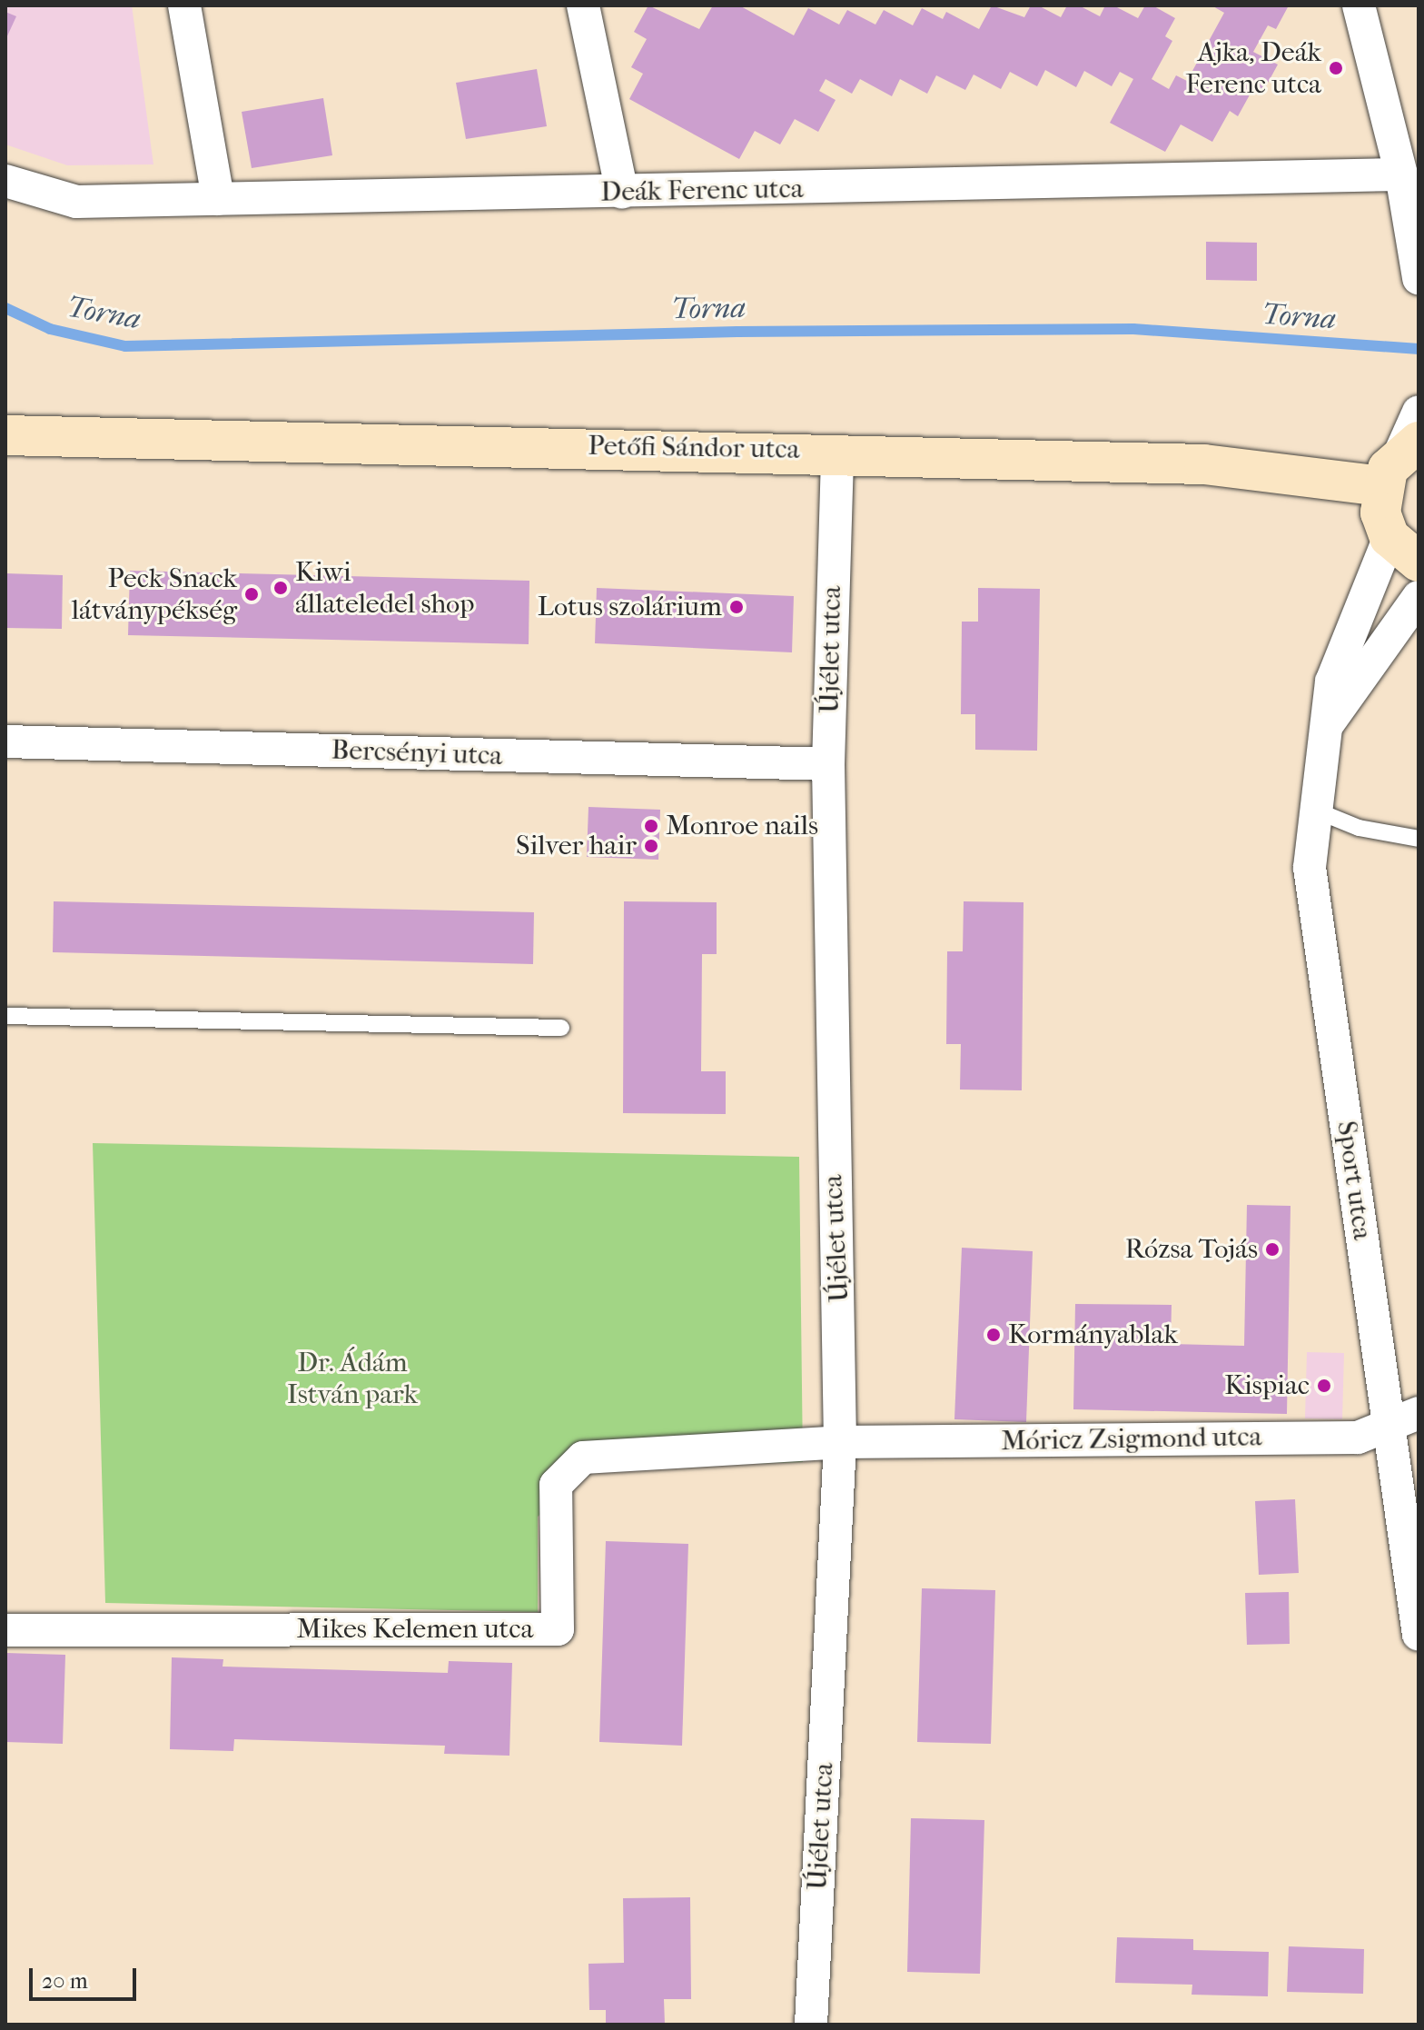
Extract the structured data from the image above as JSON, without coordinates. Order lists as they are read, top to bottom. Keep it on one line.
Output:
{"streets":{"main road":["Petőfi Sándor utca"],"street":["Deák Ferenc utca","Újélet utca","Bercsényi utca","Sport utca","Móricz Zsigmond utca","Mikes Kelemen utca"]},"crossings":[["Petőfi Sándor utca","Újélet utca"],["Újélet utca","Bercsényi utca"],["Újélet utca","Móricz Zsigmond utca"],["Újélet utca","Mikes Kelemen utca"],["Sport utca","Móricz Zsigmond utca"],["Móricz Zsigmond utca","Mikes Kelemen utca"]],"water":["Torna"],"parks":["Dr. Ádám István park"],"places":["Ajka, Deák Ferenc utca","Kiwi állateledel shop","Peck Snack látványpékség","Lotus szolárium","Monroe nails","Silver hair","Rózsa Tojás","Kormányablak","Kispiac"],"scale_bar":"20 m"}
